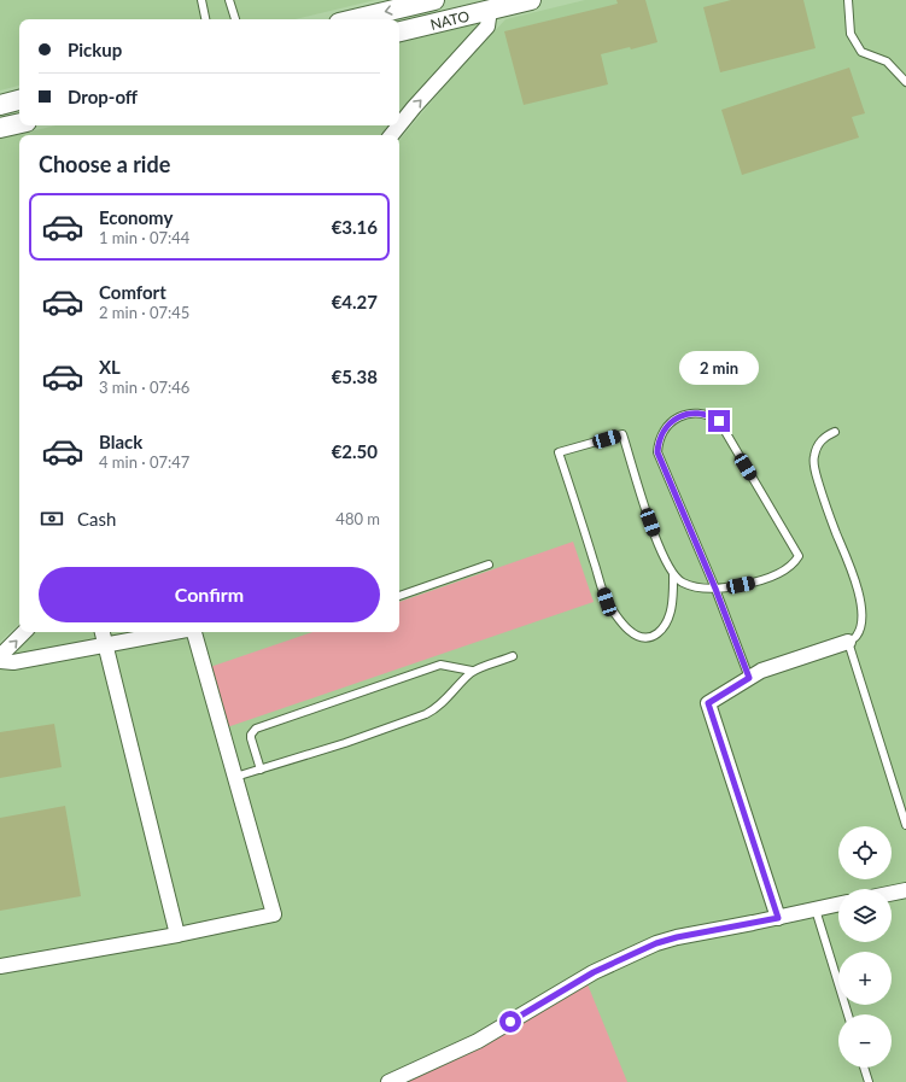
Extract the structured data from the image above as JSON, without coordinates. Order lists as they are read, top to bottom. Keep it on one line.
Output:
{"streets":{"main road":["ΝΑΤΟ"]},"page":{"banner":["Pickup","Drop-off"],"heading":"Choose a ride","list":[{"name":"Economy","note":"1 min · 07:44","value":"€3.16"},{"name":"Comfort","note":"2 min · 07:45","value":"€4.27"},{"name":"XL","note":"3 min · 07:46","value":"€5.38"},{"name":"Black","note":"4 min · 07:47","value":"€2.50"}],"bubble":"2 min","pay":["Cash","480 m"],"buttons":"Confirm","map_buttons":["+","−"]}}
